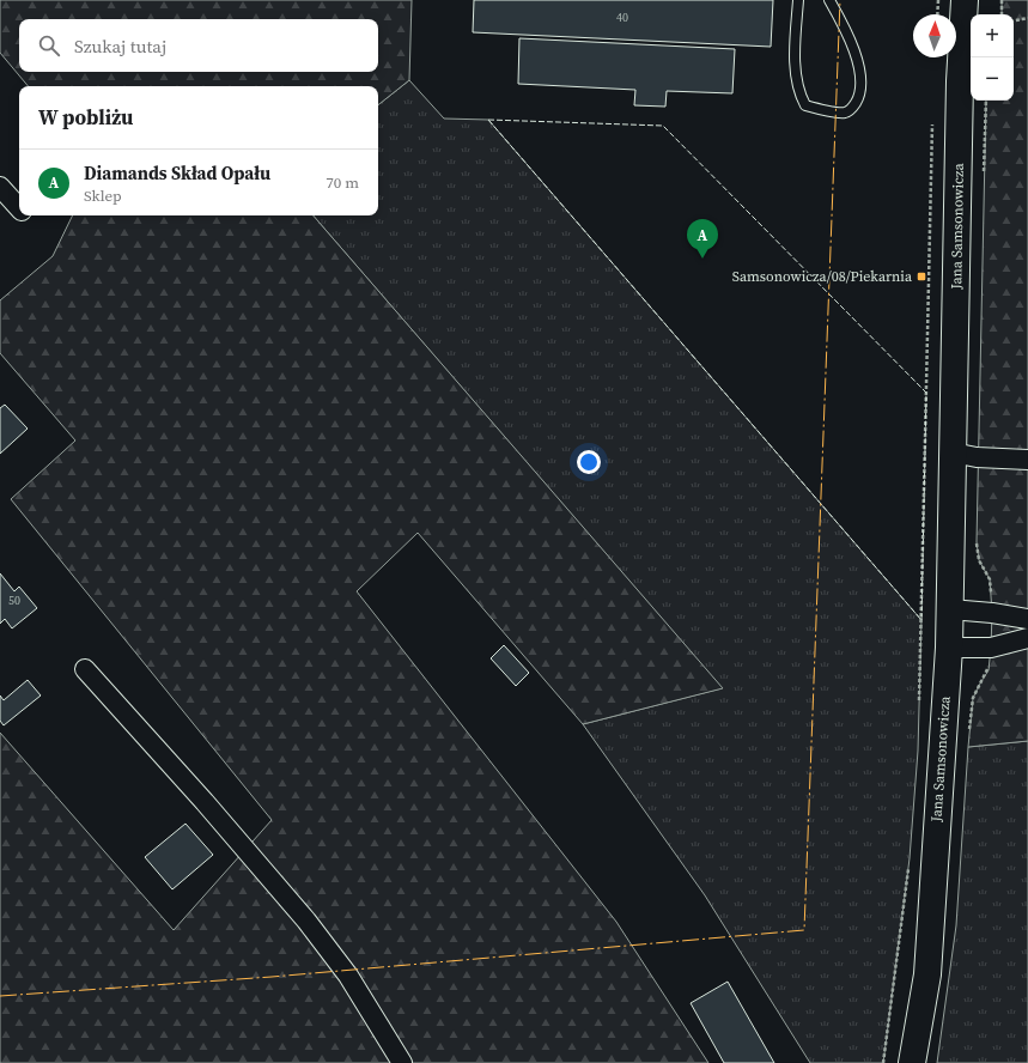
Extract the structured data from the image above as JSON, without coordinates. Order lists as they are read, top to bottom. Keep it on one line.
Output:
{"streets":{"main road":["Jana Samsonowicza"]},"places":{"transit":["Samsonowicza/08/Piekarnia"]},"house_numbers":["40","50"],"north":"top","page":{"map_buttons":["+","−"],"search":"Szukaj tutaj","heading":"W pobliżu","list":[{"mark":"A","name":"Diamands Skład Opału","note":"Sklep","value":"70 m"}],"pins":"A"}}
